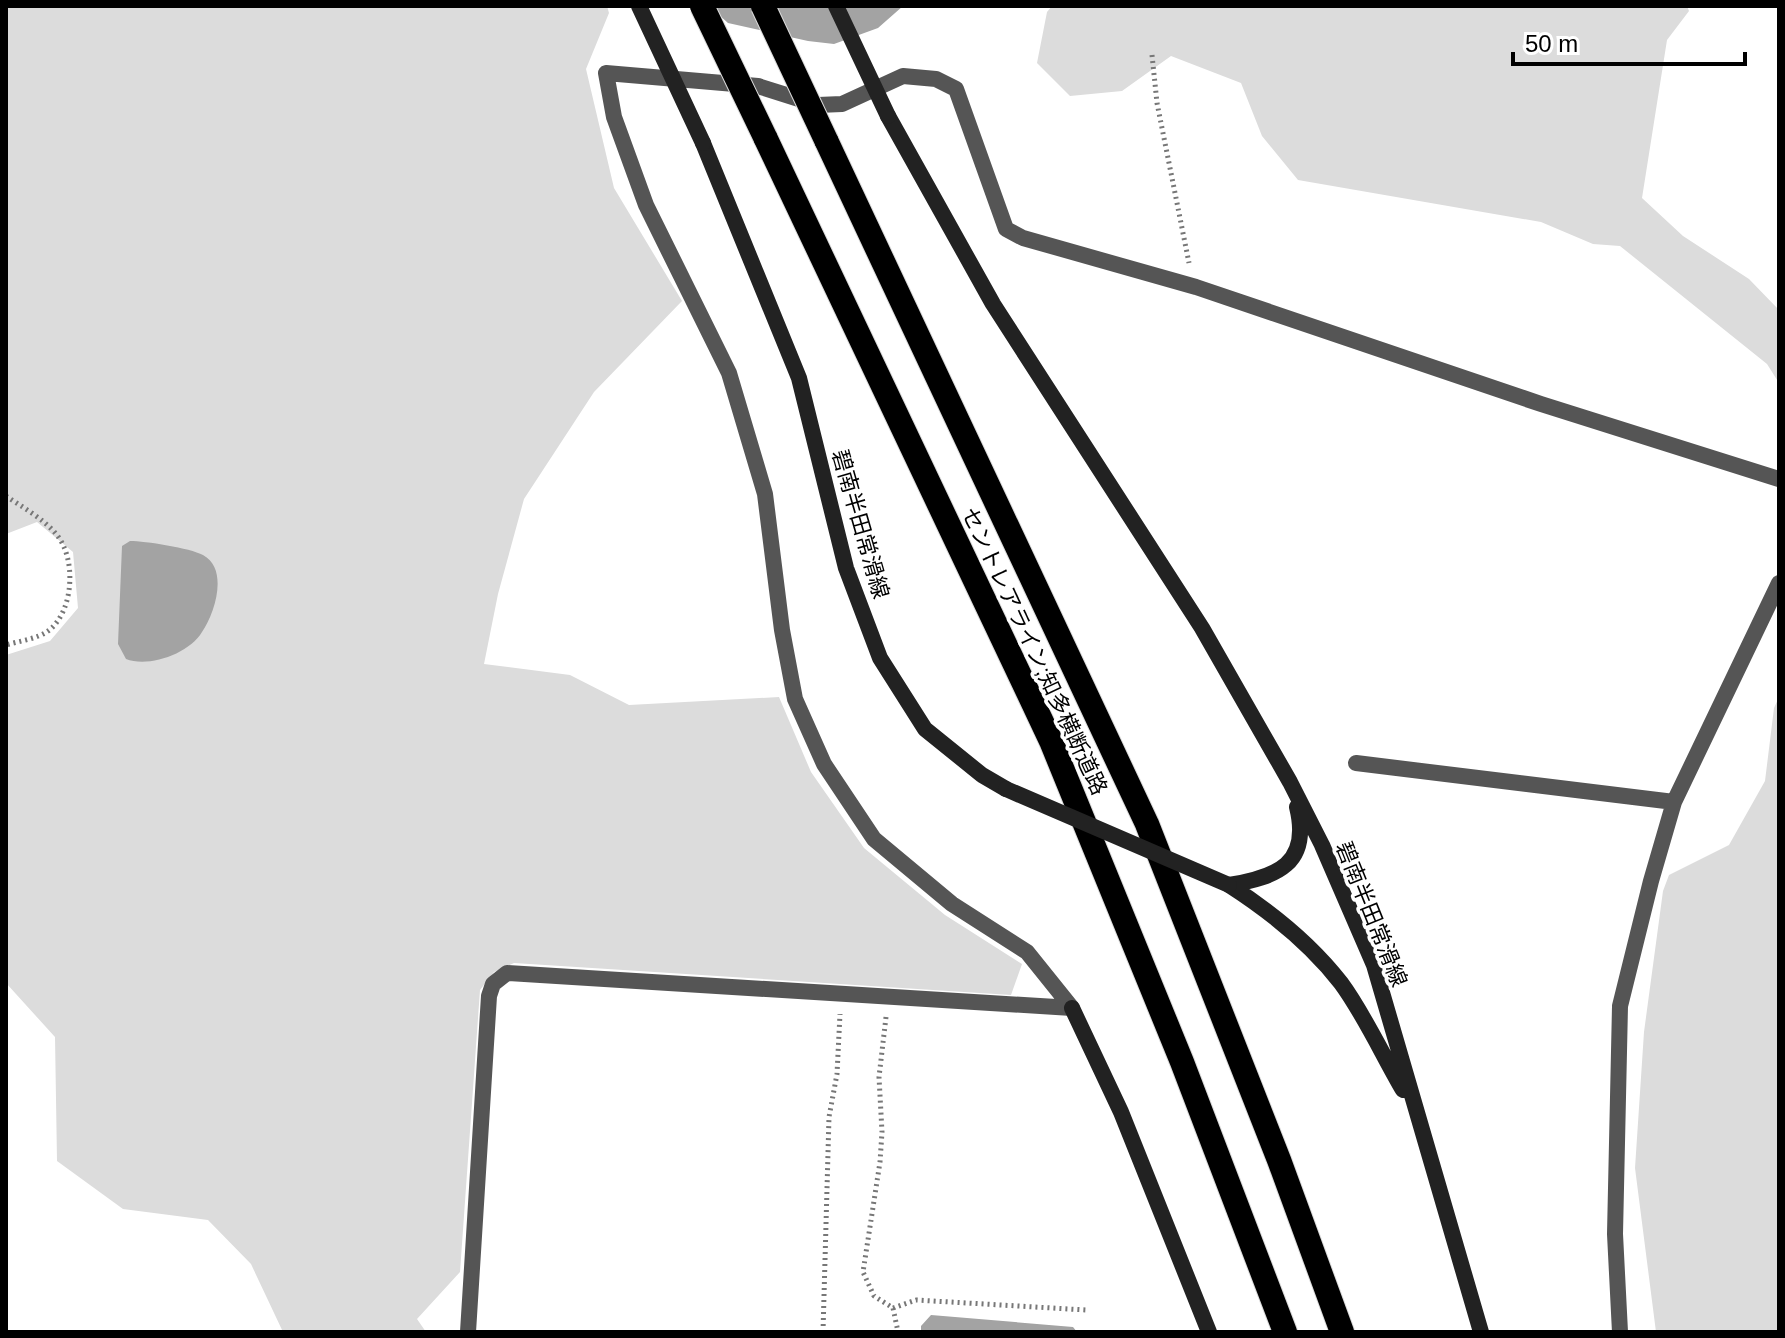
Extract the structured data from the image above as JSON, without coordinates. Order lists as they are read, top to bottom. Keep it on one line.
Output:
{"streets":{"highway":["セントレアライン;知多横断道路"],"main road":["碧南半田常滑線"]},"scale_bar":"50 m"}
